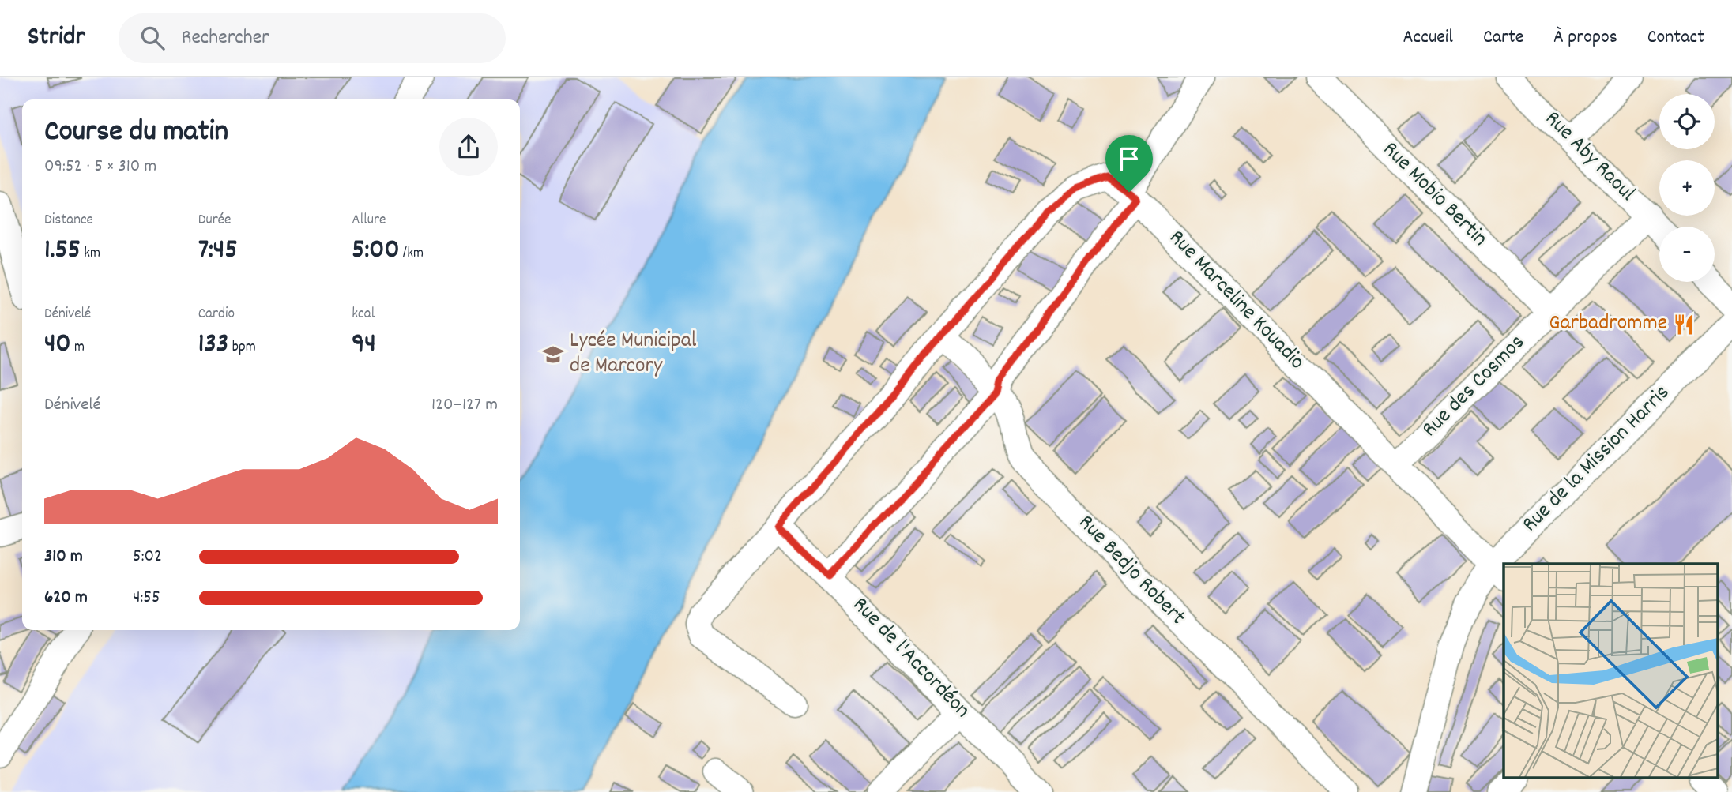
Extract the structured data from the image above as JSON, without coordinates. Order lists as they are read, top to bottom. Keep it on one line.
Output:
{"streets":{"street":["Rue Aby Raoul","Rue Mobio Bertin","Rue Marceline Kouadio","Rue des Cosmos","Rue de la Mission Harris","Rue Bedjo Robert","Rue de l'Accordéon"]},"crossings":[["Rue Aby Raoul","Rue des Cosmos"],["Rue Mobio Bertin","Rue des Cosmos"],["Rue Marceline Kouadio","Rue des Cosmos"],["Rue Marceline Kouadio","Rue de la Mission Harris"],["Rue Marceline Kouadio","Rue Bedjo Robert"],["Rue Marceline Kouadio","Rue de l'Accordéon"]],"places":{"restaurant":["Garbadromme"],"school or university":["Lycée Municipal de Marcory"]},"page":{"header":"Stridr","search":"Rechercher","nav":["Accueil","Carte","À propos","Contact"],"map_buttons":["+","−"],"heading":["Course du matin","09:52 · 5 × 310 m"],"stats":[["Distance","1.55 km"],["Durée","7:45"],["Allure","5:00 /km"],["Dénivelé","40 m"],["Cardio","133 bpm"],["kcal","94"]],"chart":["Dénivelé","120–127 m"],"list":[{"name":"310 m","note":"5:02"},{"name":"620 m","note":"4:55"}]}}
